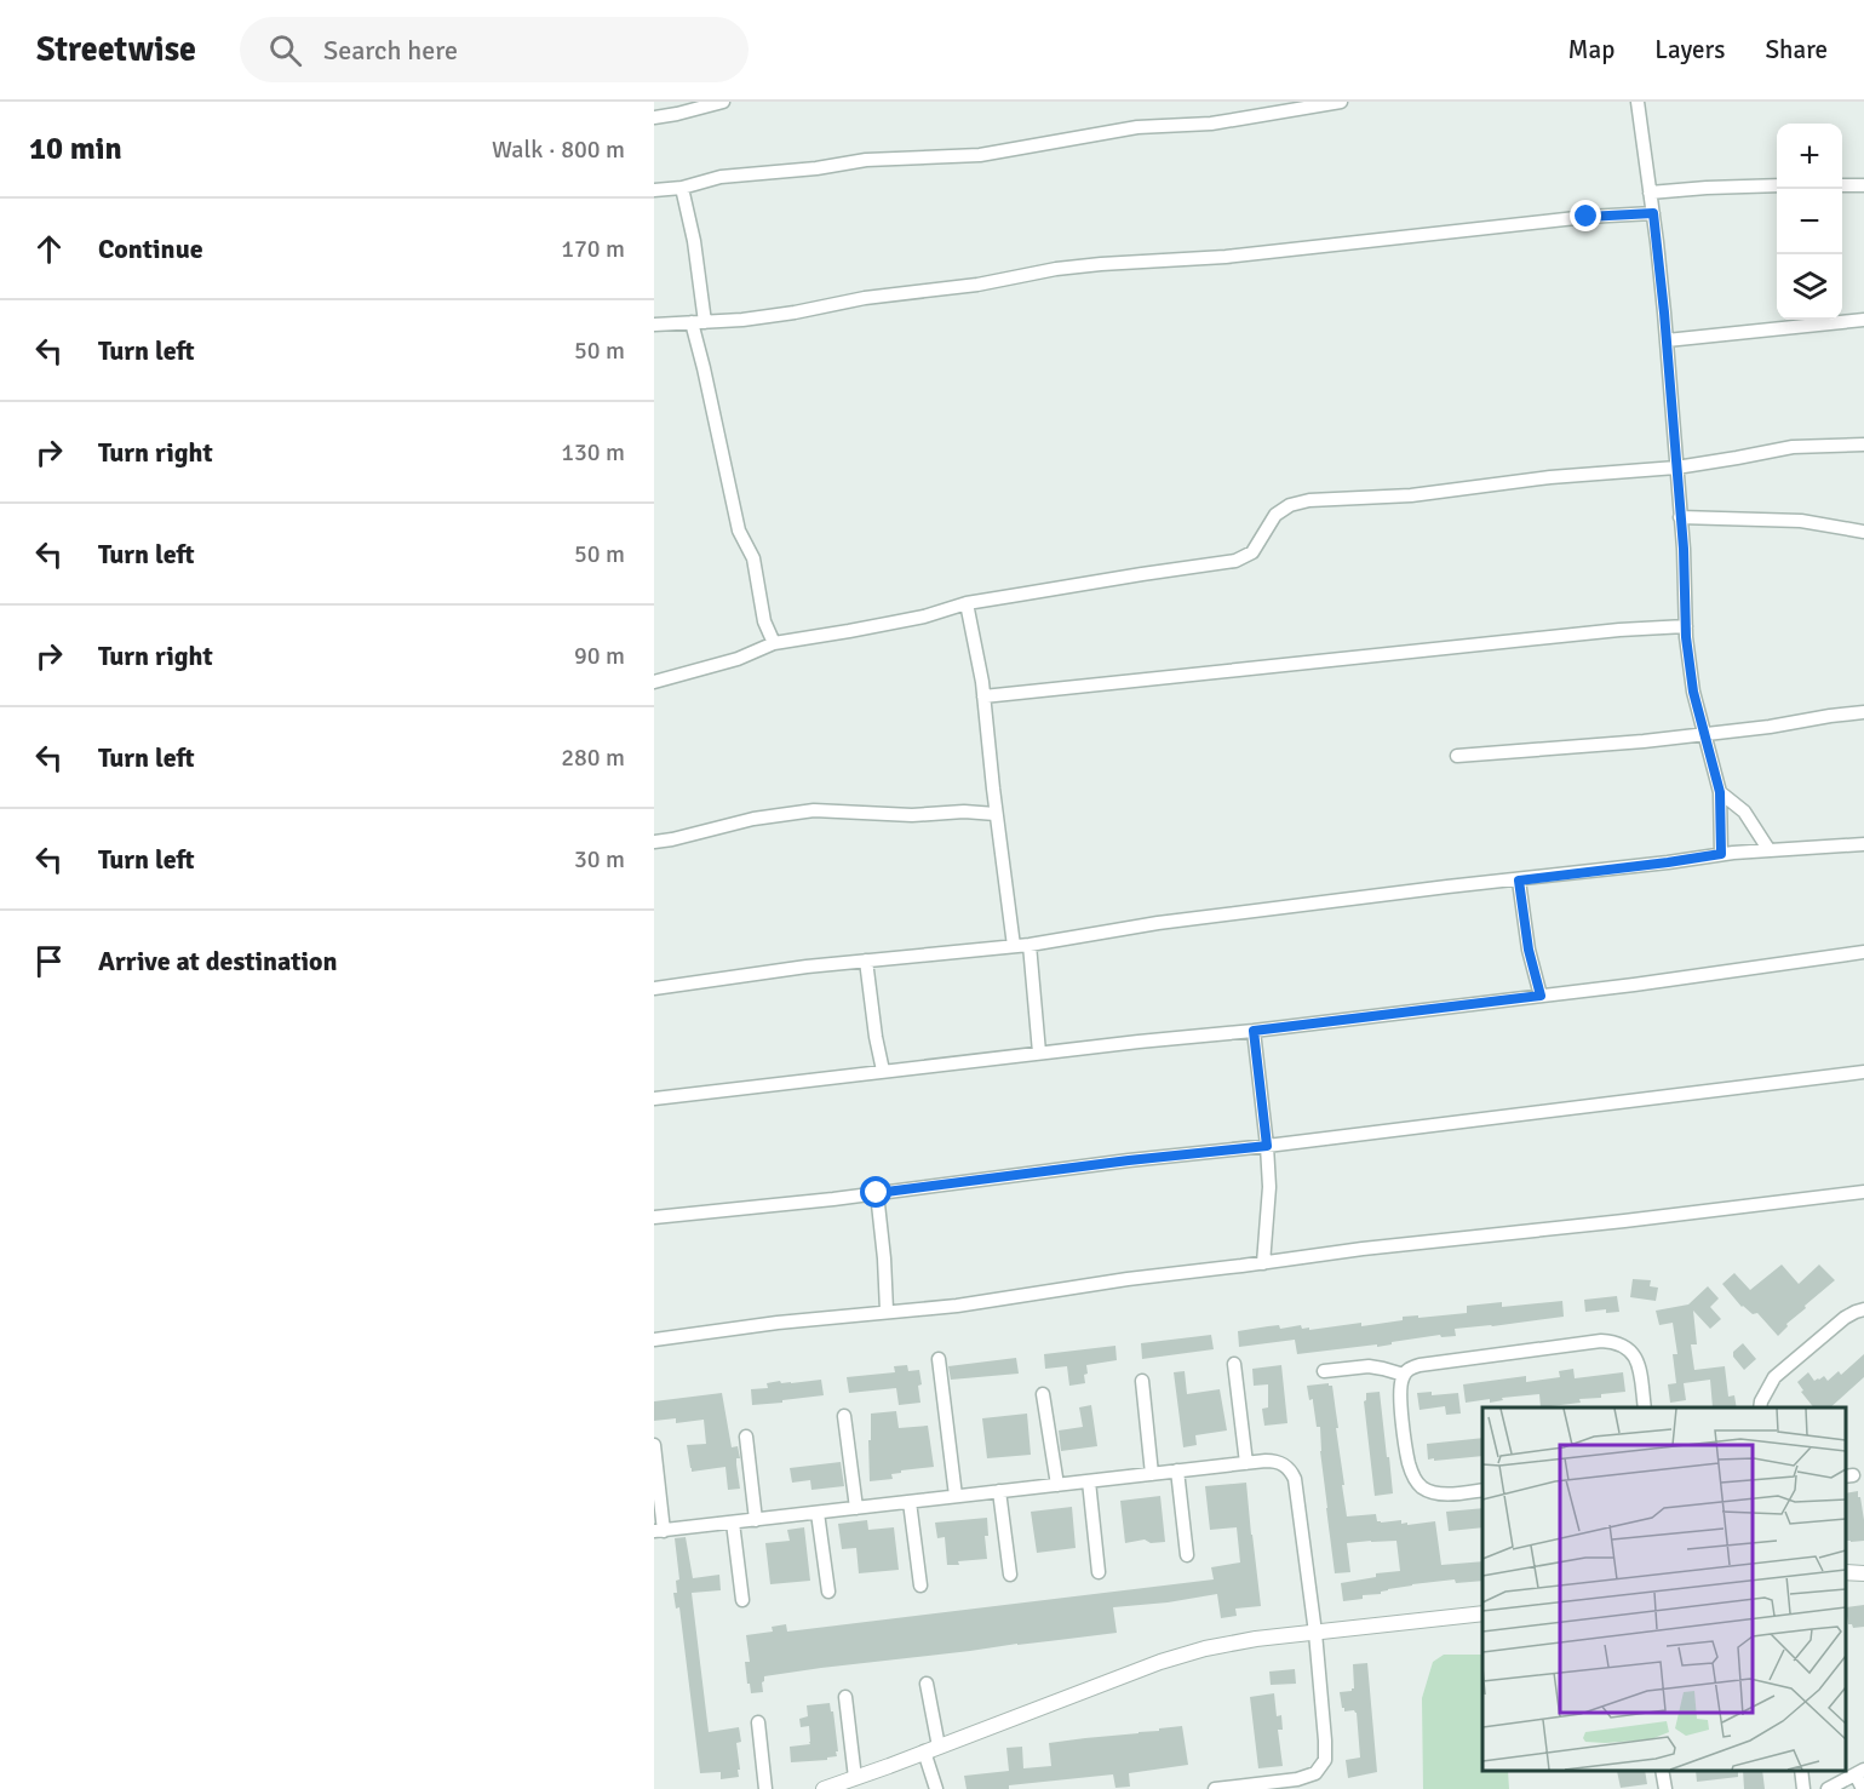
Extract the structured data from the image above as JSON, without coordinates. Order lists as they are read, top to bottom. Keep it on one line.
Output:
{"page":{"header":"Streetwise","search":"Search here","nav":["Map","Layers","Share"],"heading":["10 min","Walk · 800 m"],"map_buttons":["+","−"],"list":[["Continue","170 m"],["Turn left","50 m"],["Turn right","130 m"],["Turn left","50 m"],["Turn right","90 m"],["Turn left","280 m"],["Turn left","30 m"],"Arrive at destination"]}}
